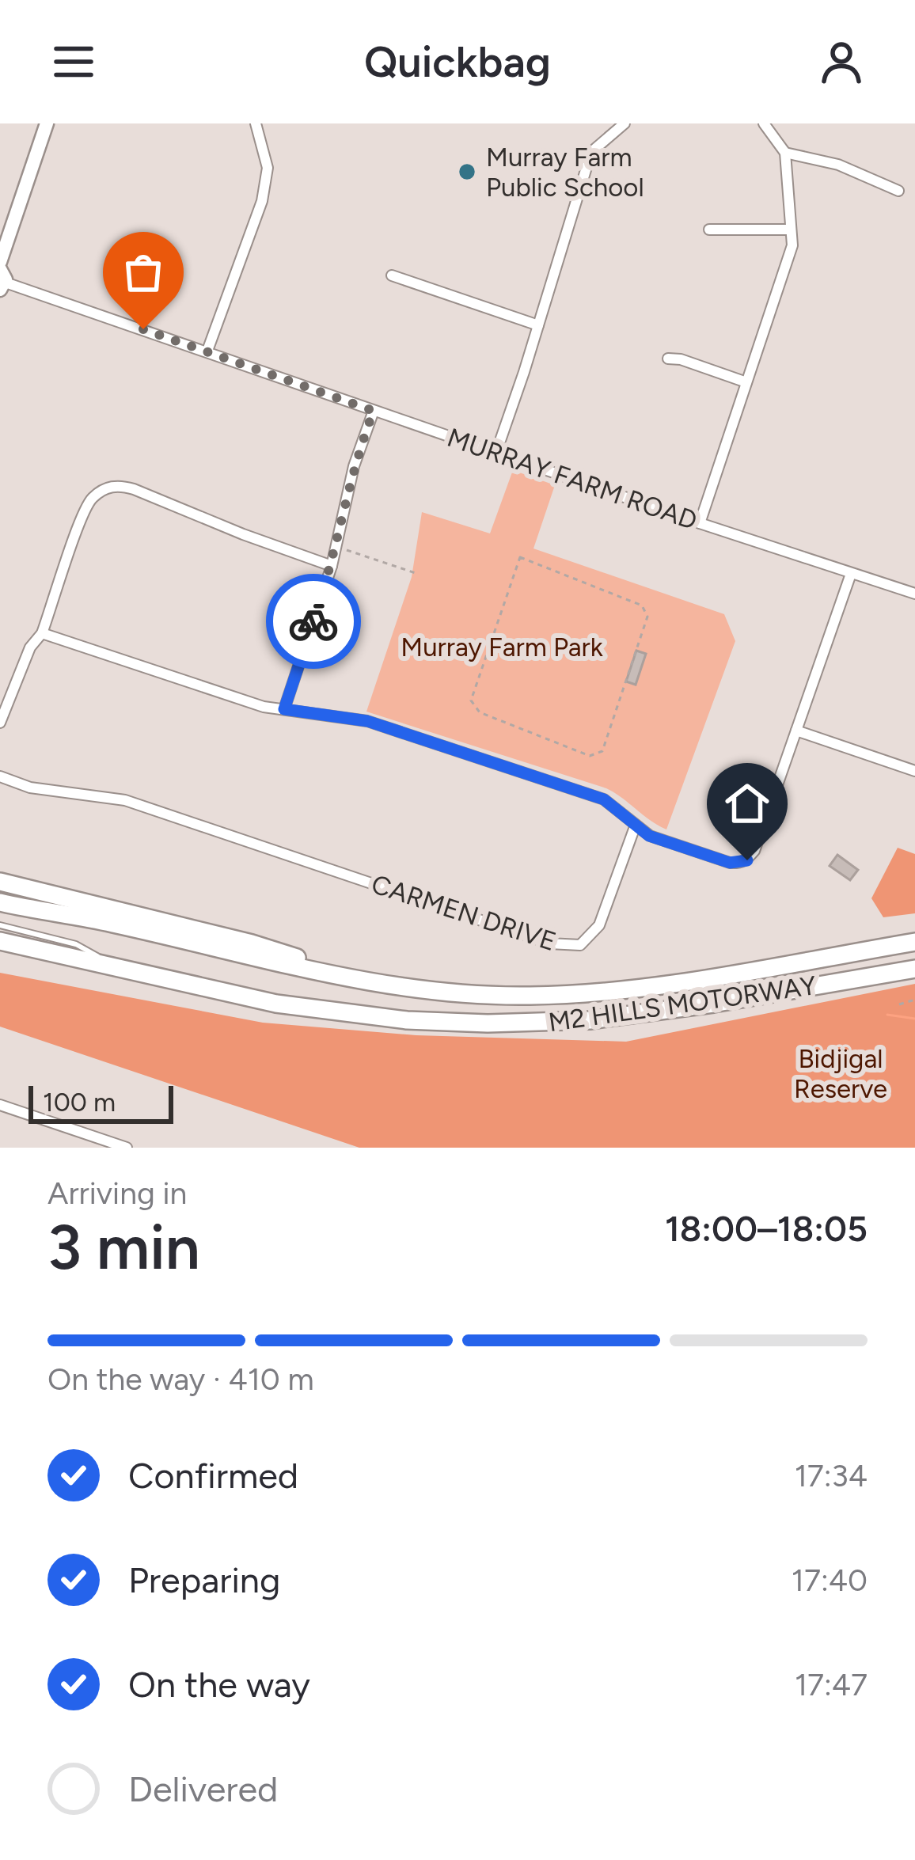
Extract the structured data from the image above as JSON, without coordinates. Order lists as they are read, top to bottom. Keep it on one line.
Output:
{"streets":{"highway":["M2 HILLS MOTORWAY"],"street":["MURRAY FARM ROAD","CARMEN DRIVE"]},"parks":["Murray Farm Park","Bidjigal Reserve"],"places":["Murray Farm Public School"],"scale_bar":"100 m","page":{"header":"Quickbag","scale":"100 m","heading":["3 min","Arriving in","18:00–18:05"],"bar":"On the way · 410 m","list":[["Confirmed","17:34"],["Preparing","17:40"],["On the way","17:47"],"Delivered"]}}
